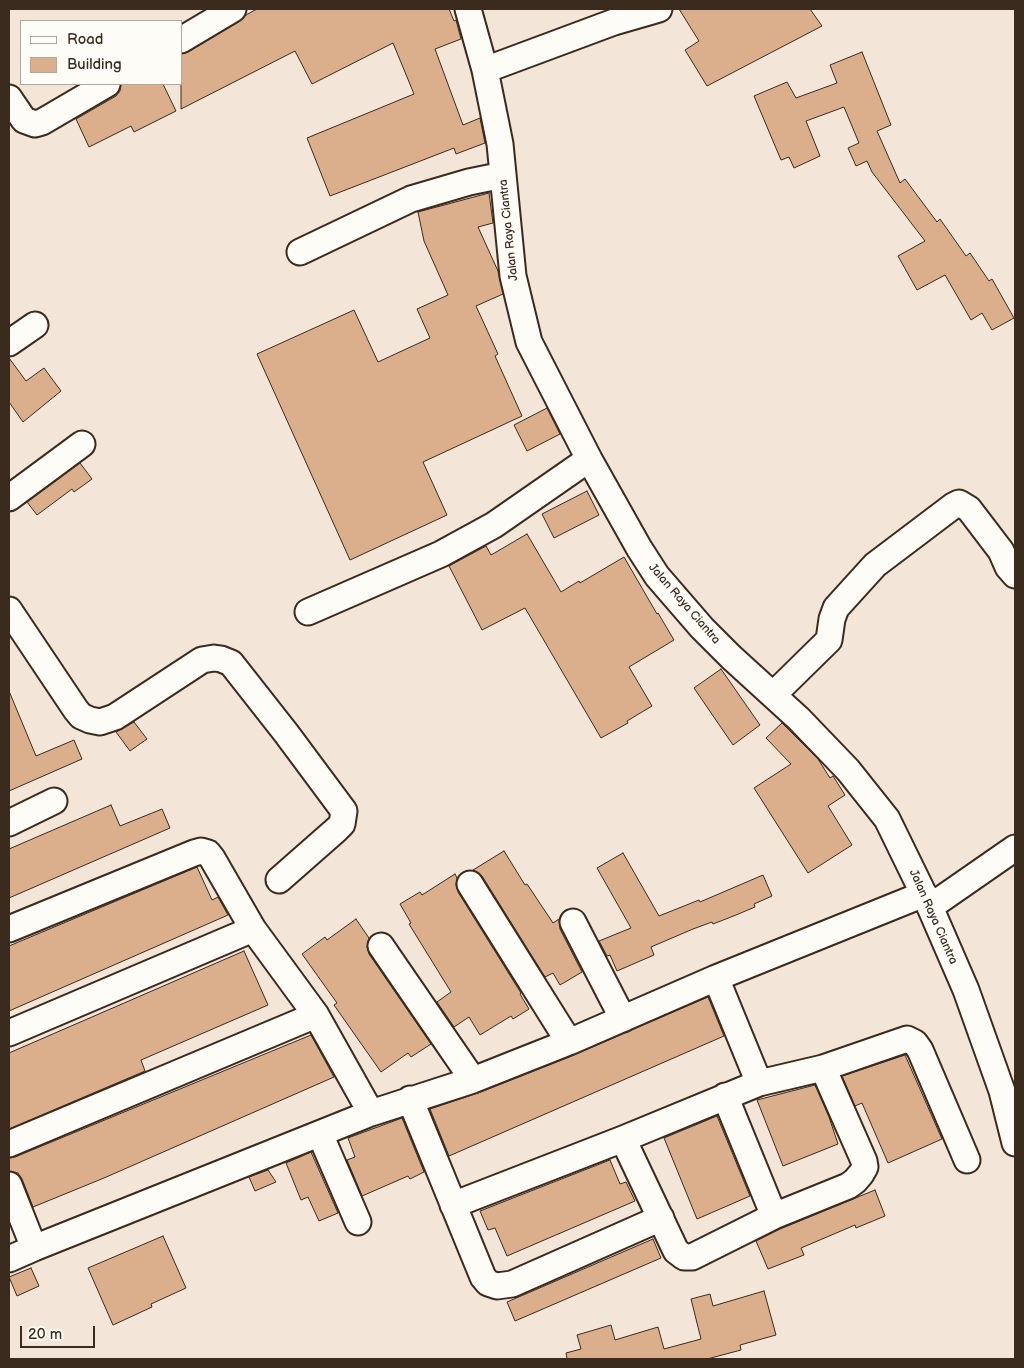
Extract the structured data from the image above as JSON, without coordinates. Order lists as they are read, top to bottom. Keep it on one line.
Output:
{"streets":{"street":["Jalan Raya Ciantra"]},"legend":["Road","Building"],"scale_bar":"20 m"}
